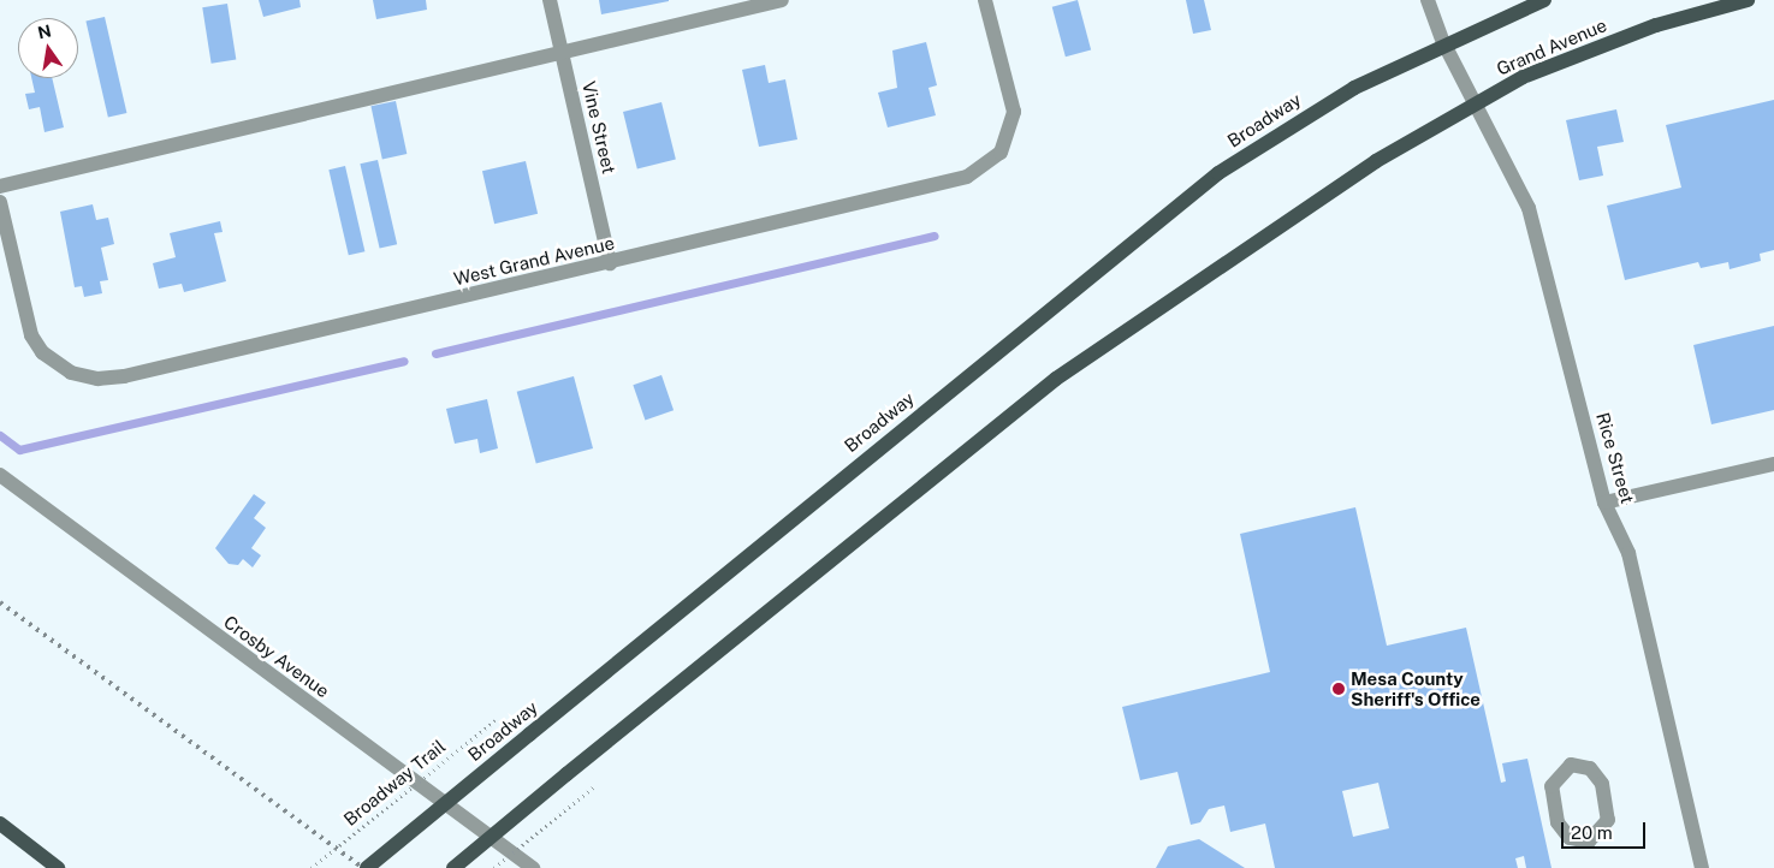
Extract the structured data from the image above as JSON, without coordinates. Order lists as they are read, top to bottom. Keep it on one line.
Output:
{"streets":{"main road":["Grand Avenue","Broadway"],"street":["Vine Street","West Grand Avenue","Rice Street","Crosby Avenue"],"path":["Broadway Trail"]},"crossings":[["Grand Avenue","Rice Street"],["Broadway","Rice Street"],["Vine Street","West Grand Avenue"]],"places":["Mesa County Sheriff's Office"],"scale_bar":"20 m","north":"top"}
